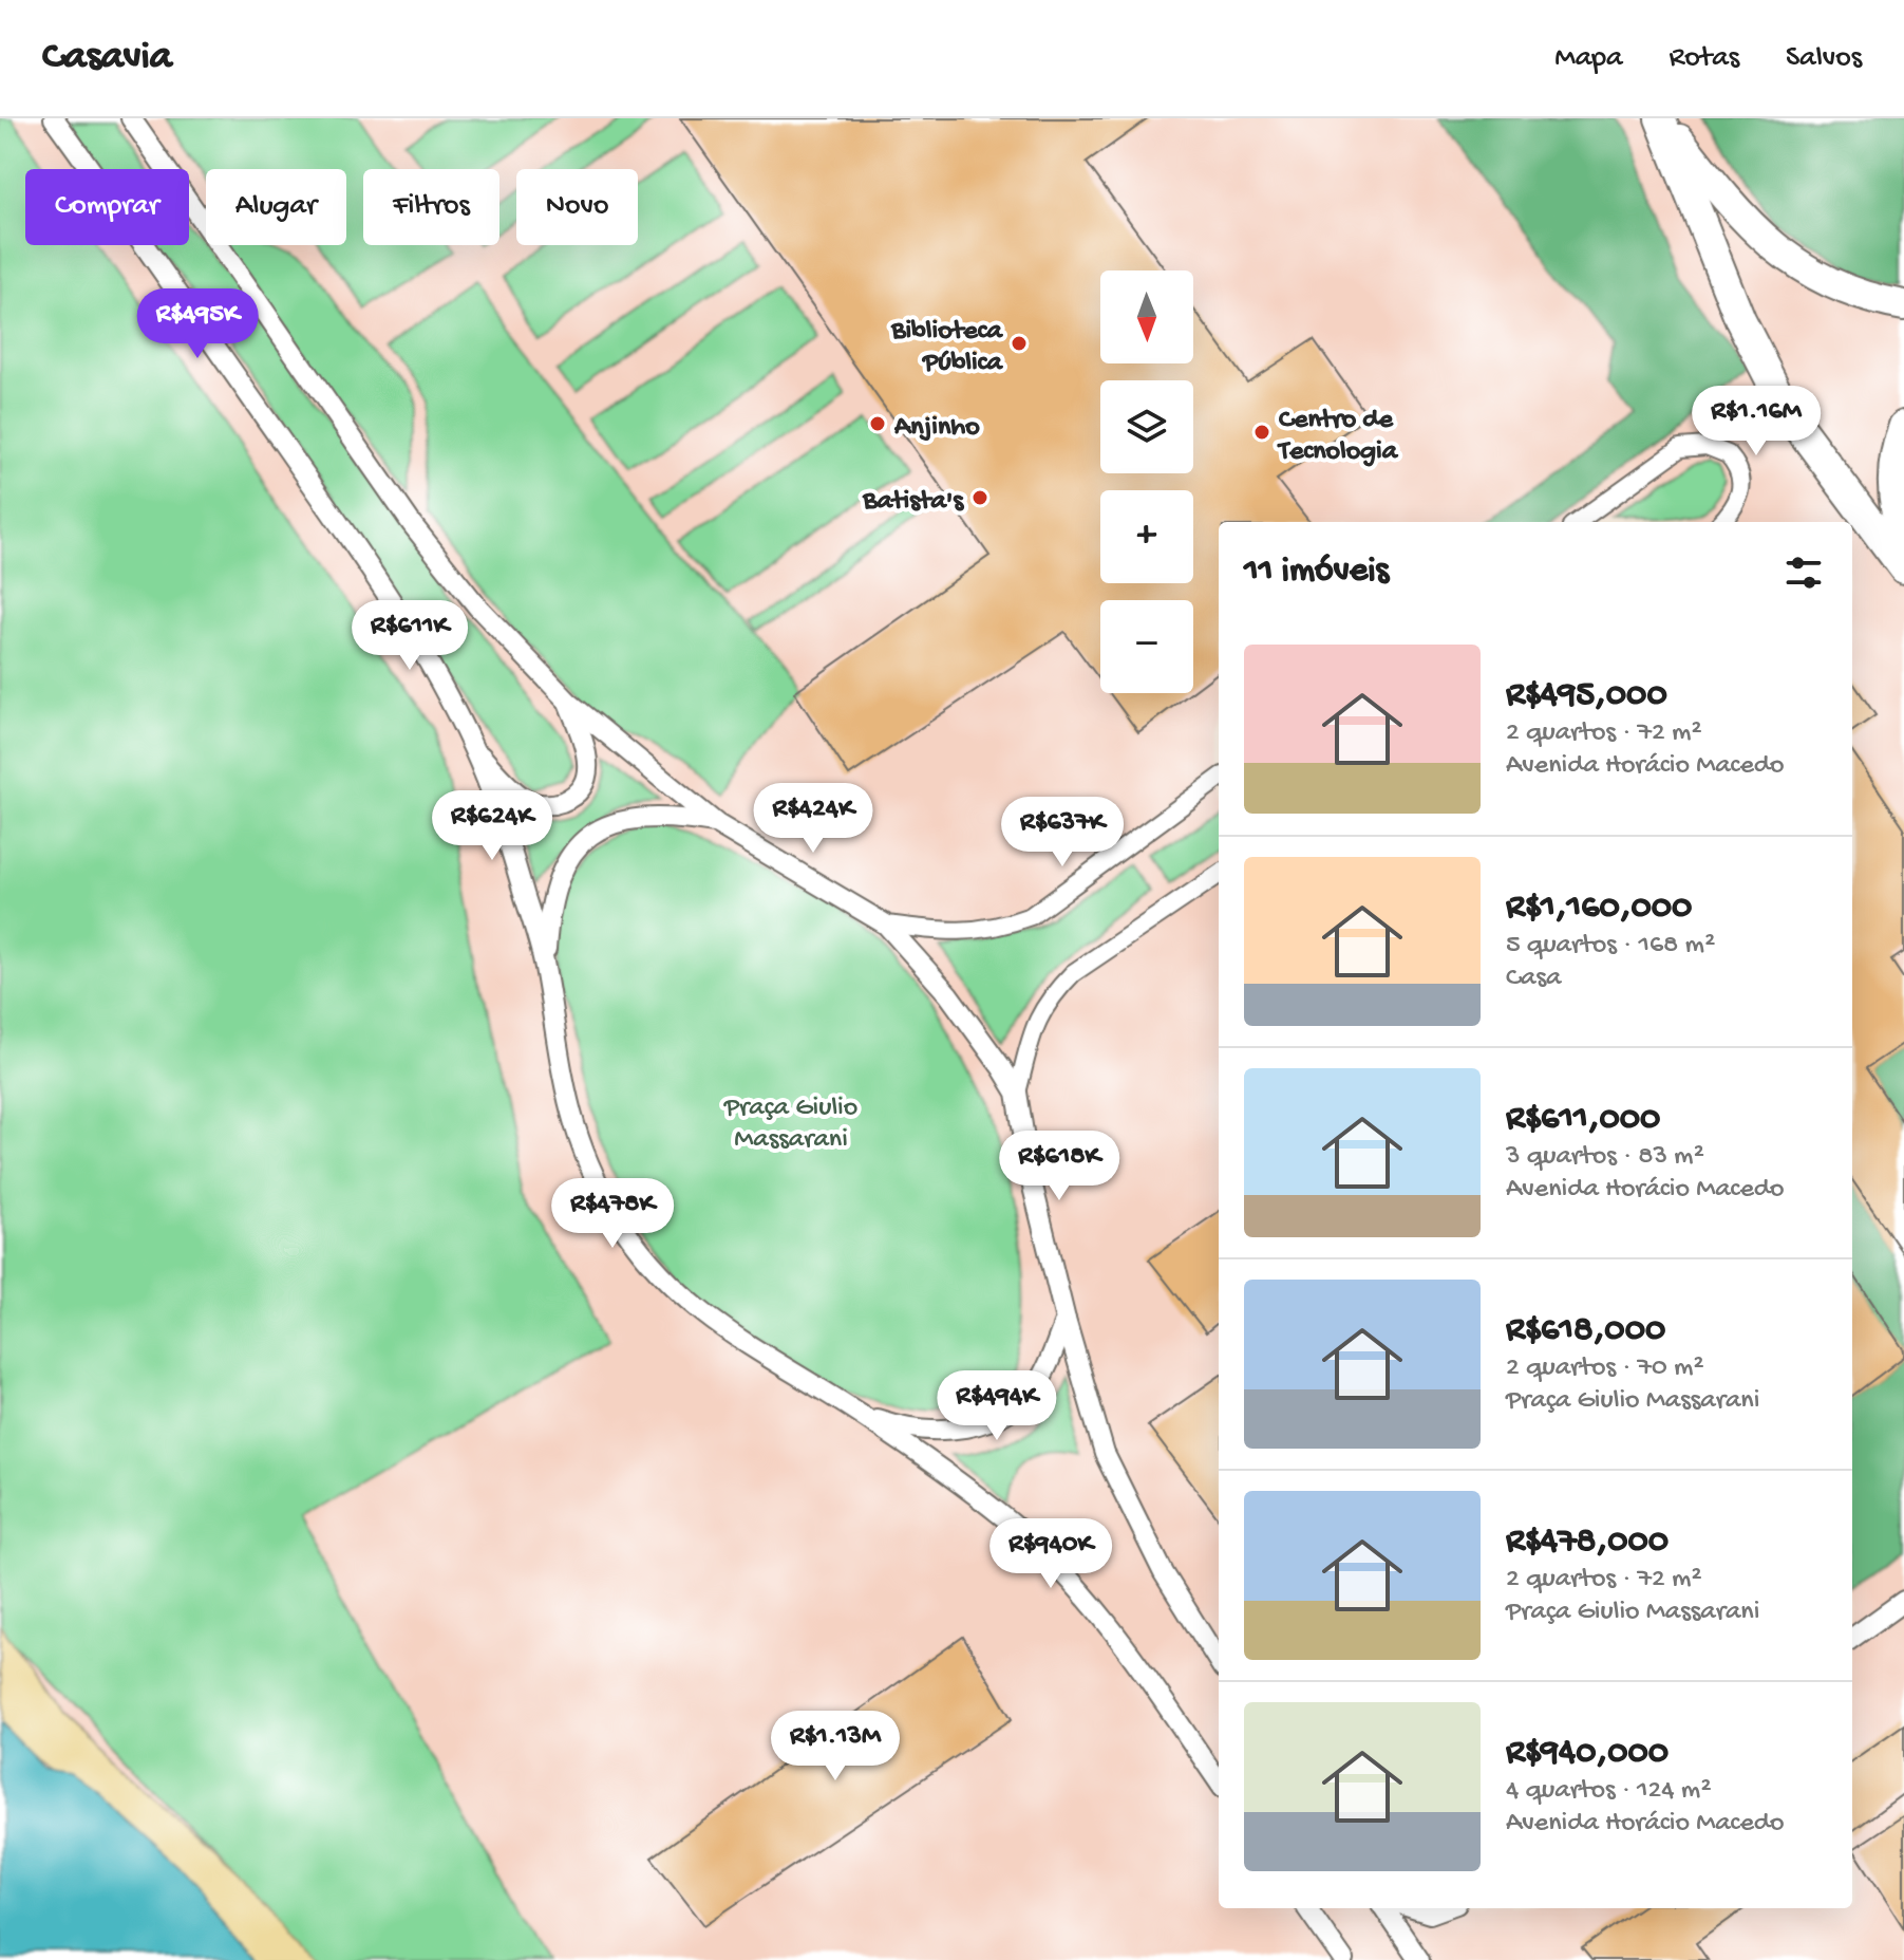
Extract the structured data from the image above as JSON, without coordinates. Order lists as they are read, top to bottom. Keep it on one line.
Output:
{"parks":["Praça Giulio Massarani"],"places":["Biblioteca Pública","Anjinho","Centro de Tecnologia","Batista's"],"north":"bottom","page":{"header":"Casavia","nav":["Mapa","Rotas","Salvos"],"chip":["Comprar","Alugar","Filtros","Novo"],"map_buttons":["+","−"],"price":["R$495K","R$1.16M","R$611K","R$424K","R$624K","R$637K","R$618K","R$478K","R$494K","R$940K","R$1.13M"],"heading":"11 imóveis","list":[{"name":"R$495,000","note":"2 quartos · 72 m² · Avenida Horácio Macedo"},{"name":"R$1,160,000","note":"5 quartos · 168 m² · Casa"},{"name":"R$611,000","note":"3 quartos · 83 m² · Avenida Horácio Macedo"},{"name":"R$618,000","note":"2 quartos · 70 m² · Praça Giulio Massarani"},{"name":"R$478,000","note":"2 quartos · 72 m² · Praça Giulio Massarani"},{"name":"R$940,000","note":"4 quartos · 124 m² · Avenida Horácio Macedo"}]}}
